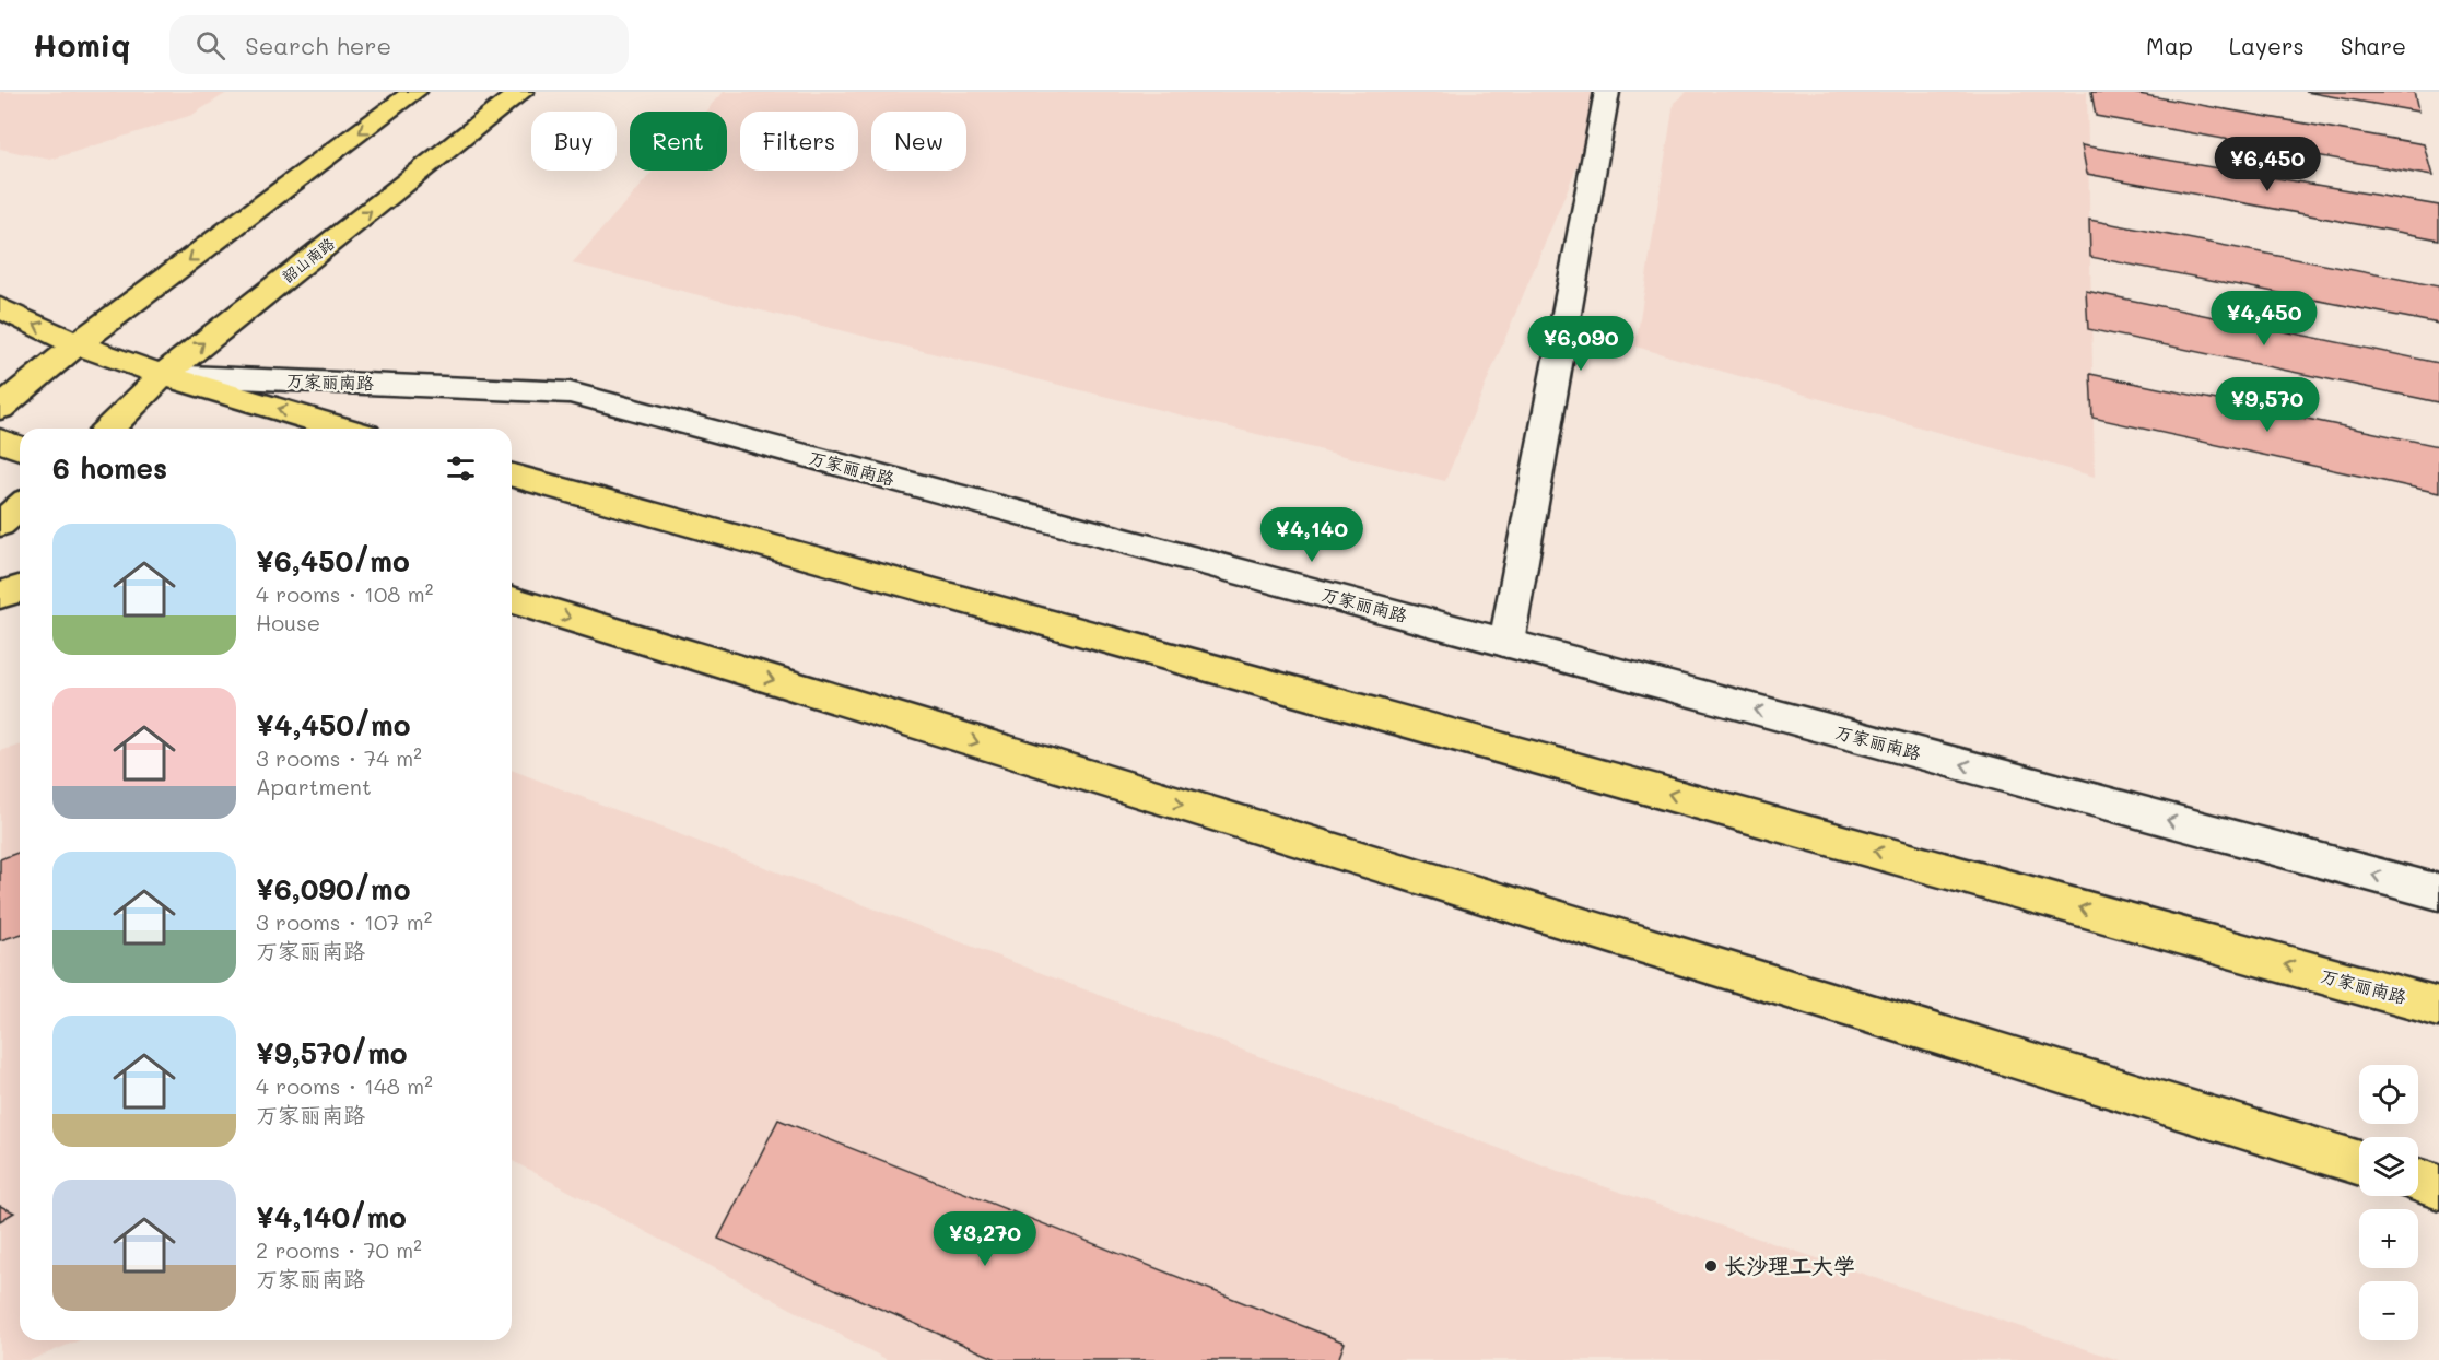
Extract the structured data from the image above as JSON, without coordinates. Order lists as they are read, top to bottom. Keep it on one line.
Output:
{"streets":{"main road":["韶山南路","万家丽南路"]},"crossings":[["韶山南路","万家丽南路"]],"places":["长沙理工大学"],"page":{"header":"Homiq","search":"Search here","nav":["Map","Layers","Share"],"chip":["Buy","Rent","Filters","New"],"price":["¥6,450","¥4,450","¥6,090","¥9,570","¥4,140","¥3,270"],"heading":"6 homes","list":[{"name":"¥6,450/mo","note":"4 rooms · 108 m² · House"},{"name":"¥4,450/mo","note":"3 rooms · 74 m² · Apartment"},{"name":"¥6,090/mo","note":"3 rooms · 107 m² · 万家丽南路"},{"name":"¥9,570/mo","note":"4 rooms · 148 m² · 万家丽南路"},{"name":"¥4,140/mo","note":"2 rooms · 70 m² · 万家丽南路"}],"map_buttons":["+","−"]}}
